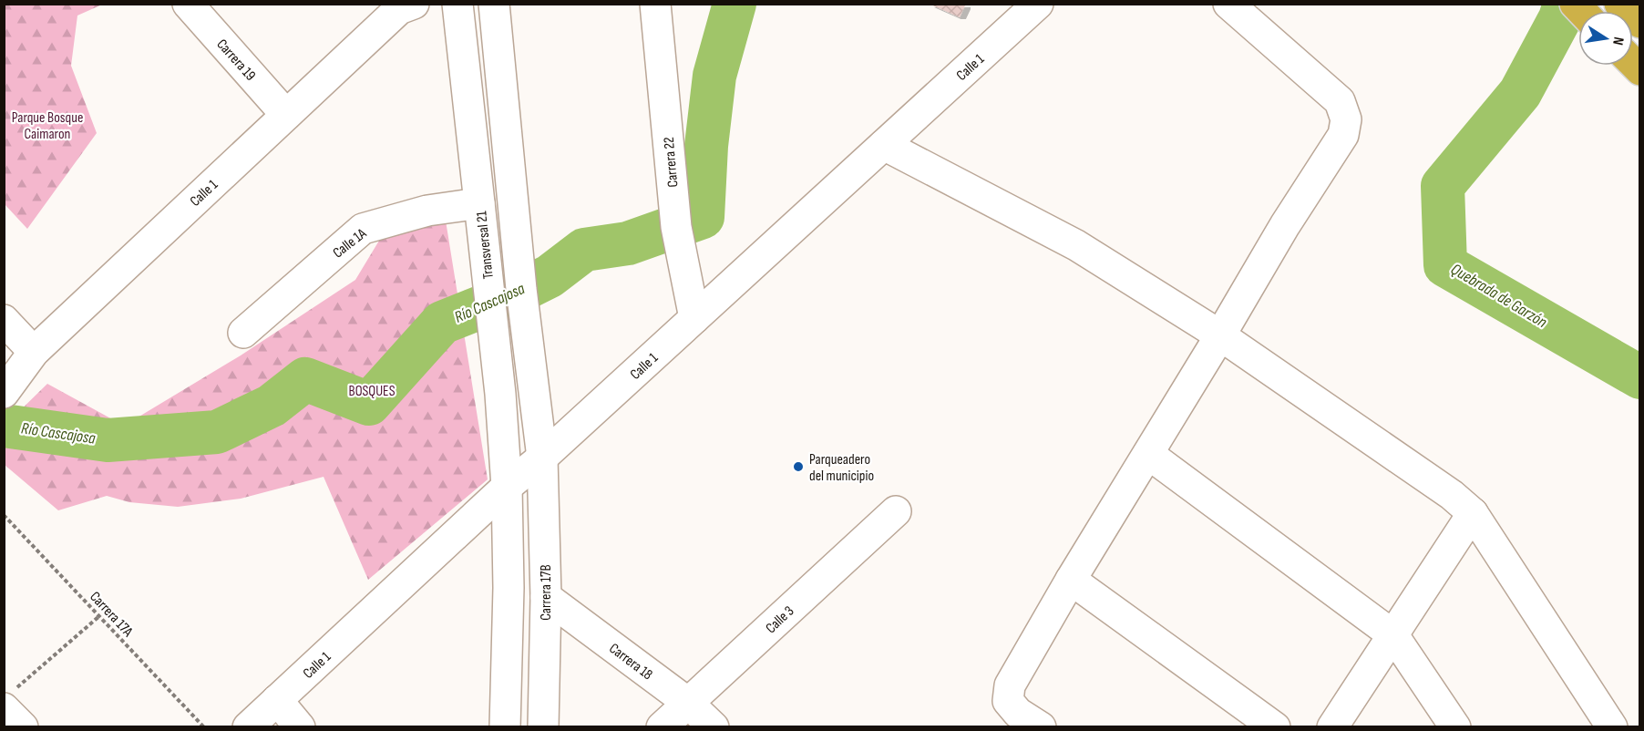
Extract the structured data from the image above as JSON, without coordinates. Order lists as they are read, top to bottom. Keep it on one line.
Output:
{"streets":{"street":["Carrera 19","Calle 1","Carrera 22","Calle 1A","Transversal 21","Carrera 17B","Calle 3","Carrera 18"],"path":["Carrera 17A"]},"crossings":[["Carrera 19","Calle 1"],["Calle 1","Carrera 22"],["Calle 1","Transversal 21"],["Calle 1","Carrera 17B"],["Calle 1A","Transversal 21"],["Carrera 17B","Carrera 18"],["Calle 3","Carrera 18"]],"water":["Quebrada de Garzón","Río Cascajosa"],"parks":["Parque Bosque Caimaron","BOSQUES"],"places":["Parqueadero del municipio"],"north":"right"}
